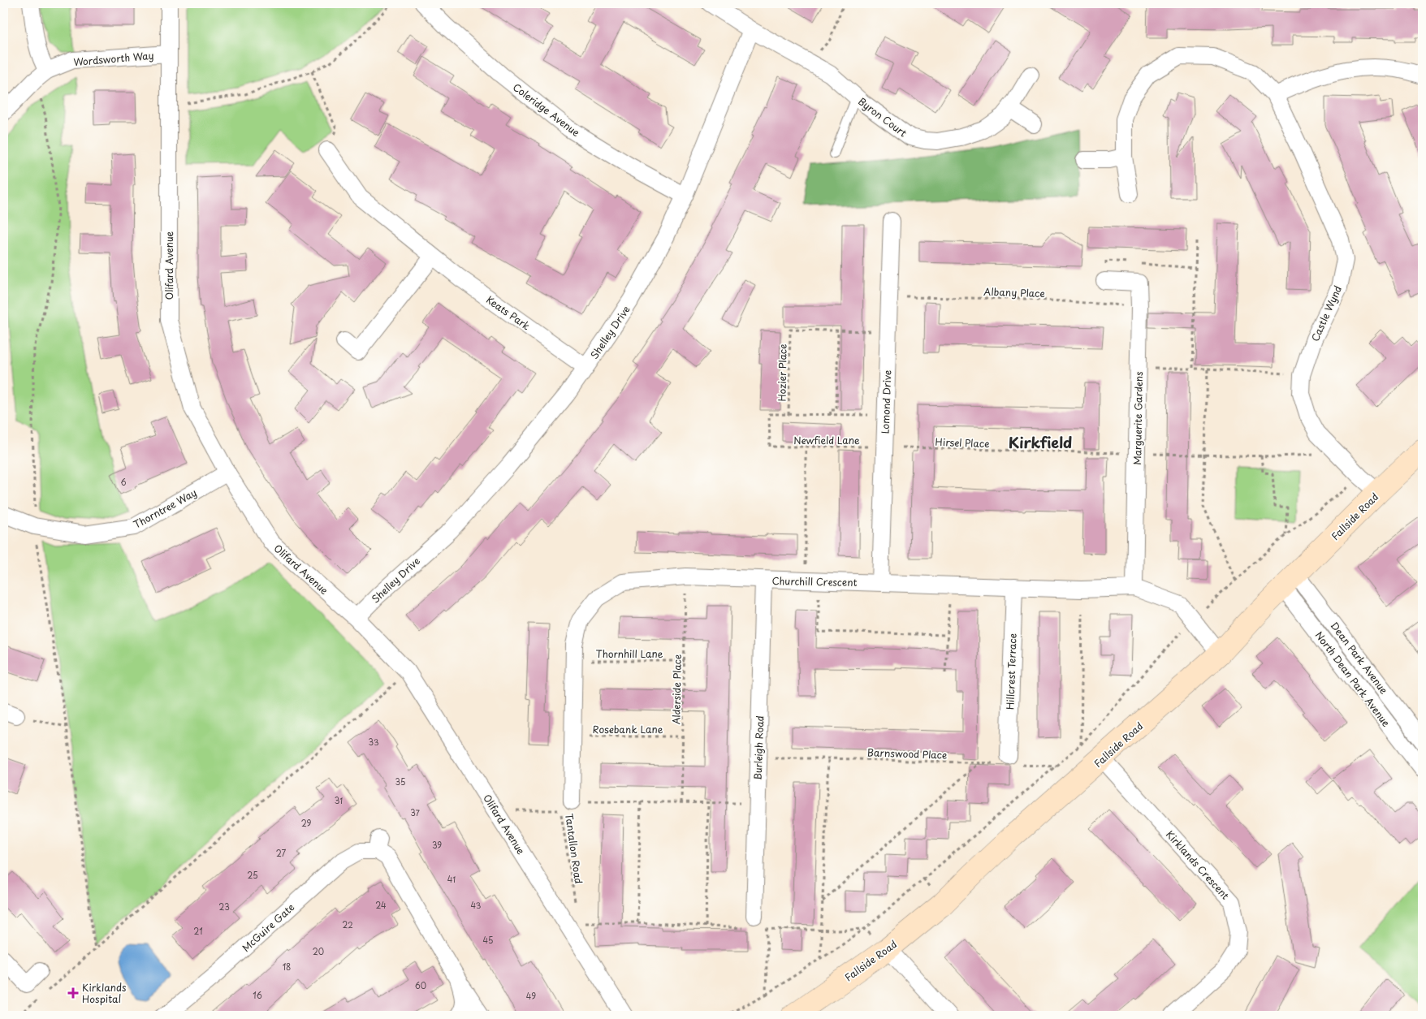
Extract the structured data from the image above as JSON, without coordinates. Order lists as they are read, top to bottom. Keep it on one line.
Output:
{"streets":{"street":["Wordsworth Way","Coleridge Avenue","Byron Court","Olifard Avenue","Keats Park","Castle Wynd","Shelley Drive","Lomond Drive","Marguerite Gardens","Thorntree Way","Fallside Road","Churchill Crescent","Dean Park Avenue","Hillcrest Terrace","North Dean Park Avenue","Burleigh Road","Kirklands Crescent","McGuire Gate"],"path":["Albany Place","Hozier Place","Newfield Lane","Hirsel Place","Thornhill Lane","Alderside Place","Rosebank Lane","Barnswood Place","Tantallon Road"]},"crossings":[["Wordsworth Way","Olifard Avenue"],["Coleridge Avenue","Shelley Drive"],["Byron Court","Shelley Drive"],["Olifard Avenue","Shelley Drive"],["Olifard Avenue","Thorntree Way"],["Olifard Avenue","Tantallon Road"],["Albany Place","Lomond Drive"],["Albany Place","Marguerite Gardens"],["Keats Park","Shelley Drive"],["Castle Wynd","Hirsel Place"],["Castle Wynd","Fallside Road"],["Hozier Place","Lomond Drive"],["Hozier Place","Newfield Lane"],["Lomond Drive","Newfield Lane"],["Lomond Drive","Hirsel Place"],["Lomond Drive","Churchill Crescent"],["Marguerite Gardens","Hirsel Place"],["Marguerite Gardens","Churchill Crescent"],["Newfield Lane","Hirsel Place"],["Fallside Road","Churchill Crescent"],["Fallside Road","Dean Park Avenue"],["Fallside Road","North Dean Park Avenue"],["Fallside Road","Kirklands Crescent"],["Churchill Crescent","Thornhill Lane"],["Churchill Crescent","Hillcrest Terrace"],["Churchill Crescent","Alderside Place"],["Churchill Crescent","Rosebank Lane"],["Churchill Crescent","Burleigh Road"],["Churchill Crescent","Tantallon Road"],["Thornhill Lane","Alderside Place"],["Dean Park Avenue","North Dean Park Avenue"],["Hillcrest Terrace","Barnswood Place"],["Alderside Place","Rosebank Lane"],["Alderside Place","Tantallon Road"],["Burleigh Road","Barnswood Place"],["Burleigh Road","Tantallon Road"]],"districts":["Kirkfield"],"places":{"health":["Kirklands Hospital"]},"house_numbers":["6","33","35","31","37","29","39","27","25","41","24","43","23","22","21","45","20","18","60","16","49"]}
